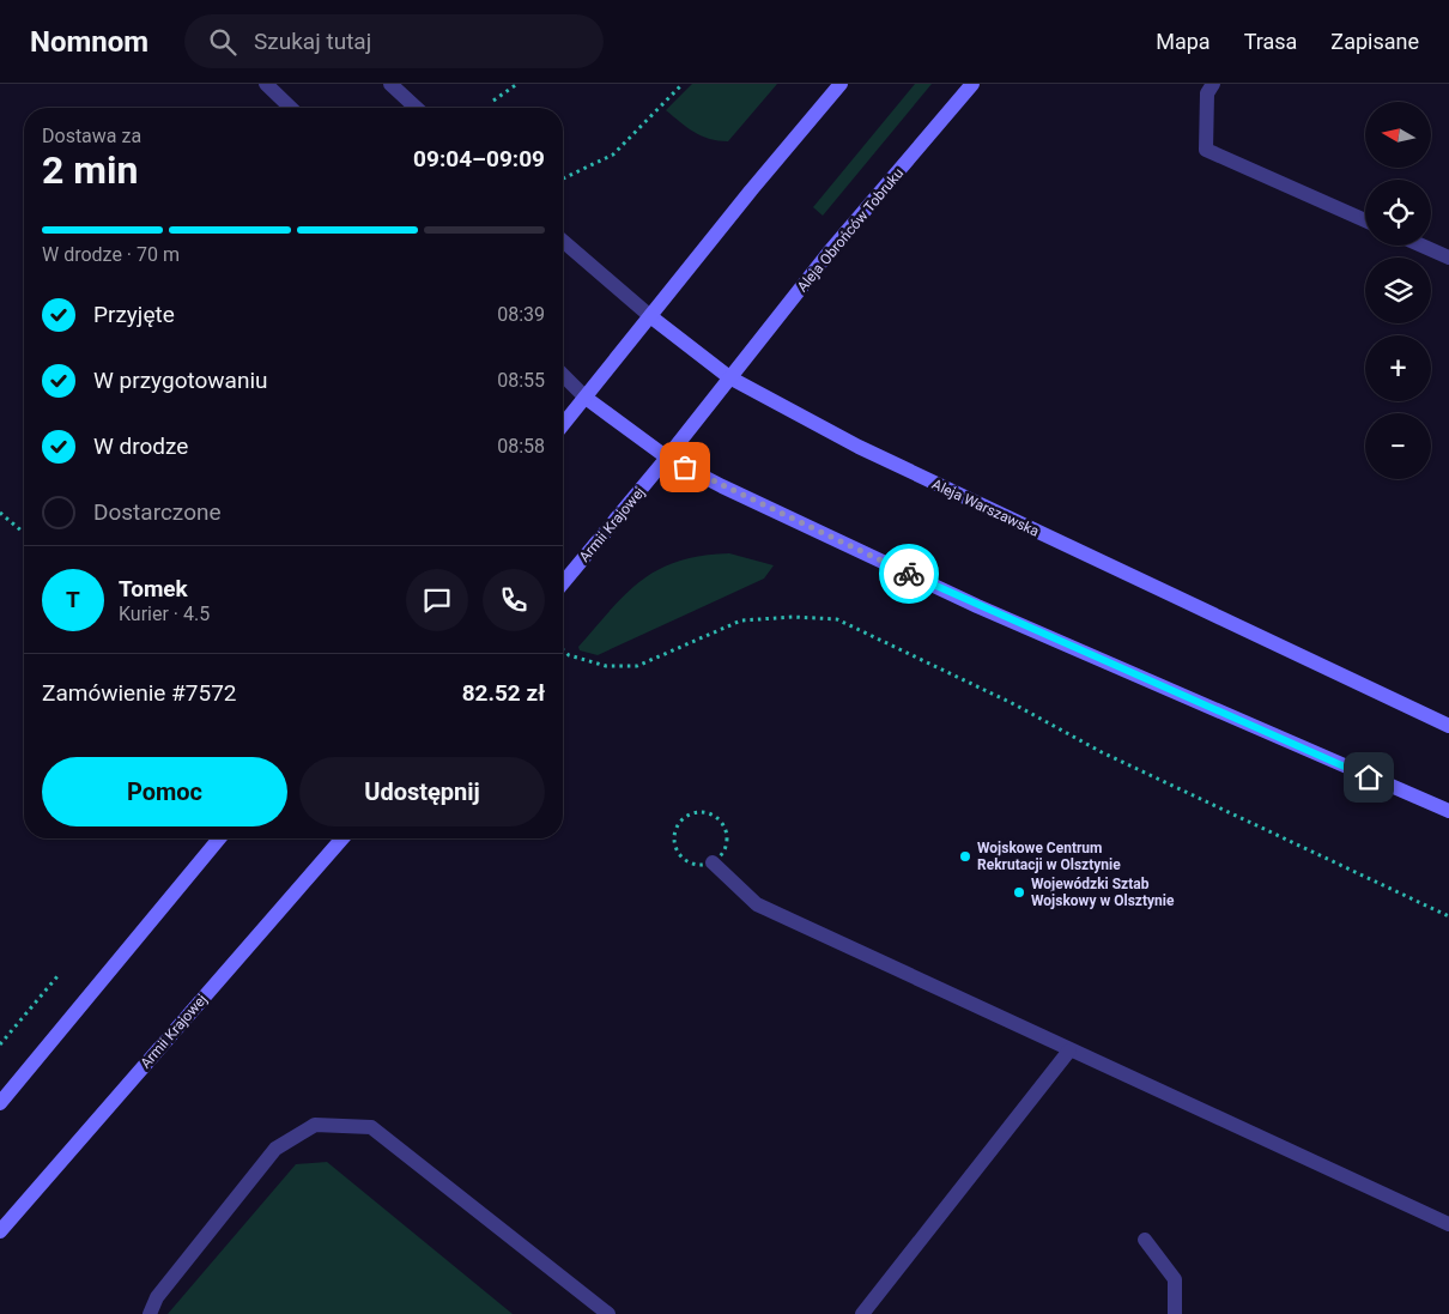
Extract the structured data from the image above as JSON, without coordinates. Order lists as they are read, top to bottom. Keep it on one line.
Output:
{"streets":{"main road":["Aleja Obrońców Tobruku","Aleja Warszawska","Armii Krajowej"]},"crossings":[["Aleja Obrońców Tobruku","Aleja Warszawska"],["Aleja Obrońców Tobruku","Armii Krajowej"]],"places":["Wojskowe Centrum Rekrutacji w Olsztynie","Wojewódzki Sztab Wojskowy w Olsztynie"],"north":"left","page":{"header":"Nomnom","search":"Szukaj tutaj","nav":["Mapa","Trasa","Zapisane"],"map_buttons":["+","−"],"heading":["2 min","Dostawa za","09:04–09:09"],"panel":["Tomek","Kurier · 4.5","Zamówienie #7572","82.52 zł"],"bar":"W drodze · 70 m","list":[["Przyjęte","08:39"],["W przygotowaniu","08:55"],["W drodze","08:58"],"Dostarczone"],"round":"T","buttons":["Pomoc","Udostępnij"]}}
